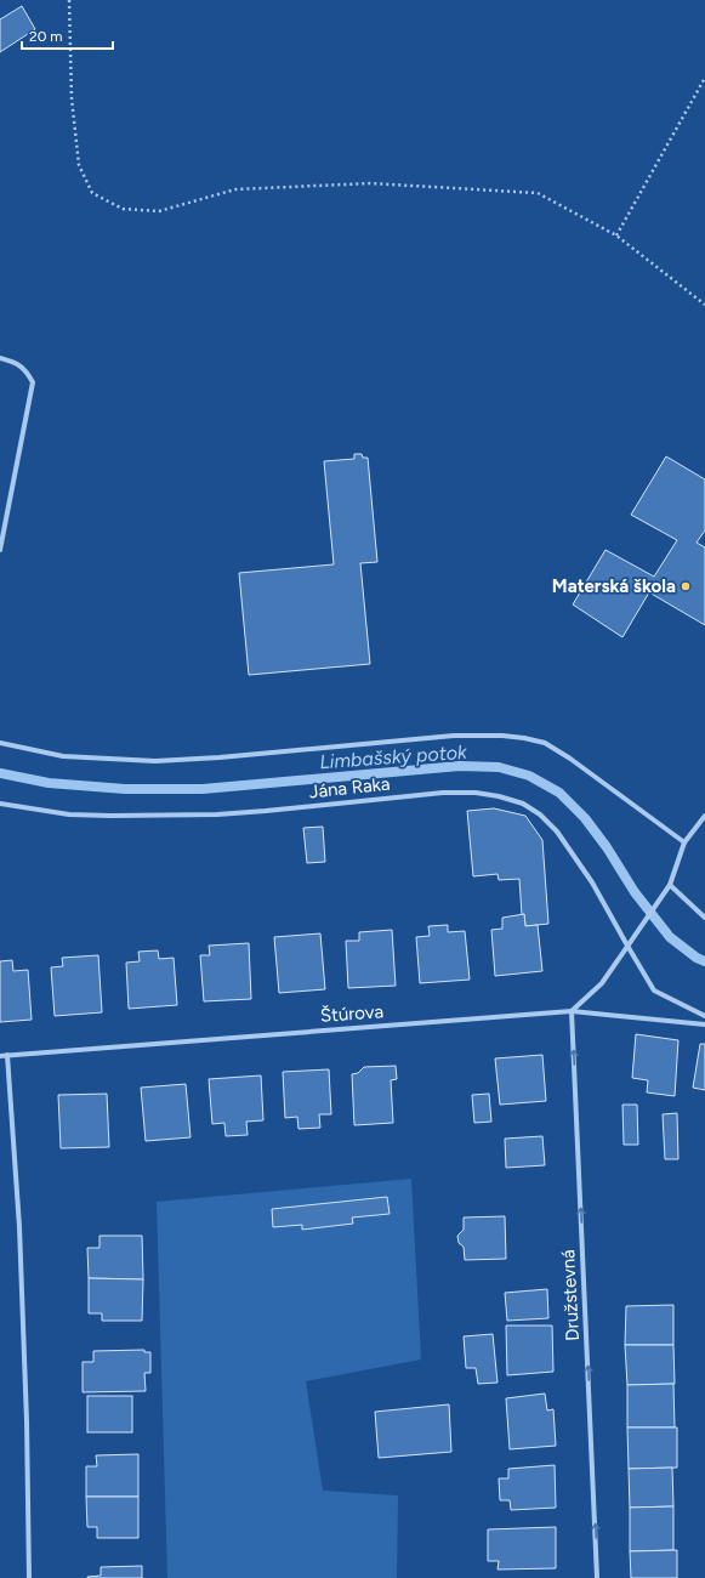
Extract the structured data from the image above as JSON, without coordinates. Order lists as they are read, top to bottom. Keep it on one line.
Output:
{"streets":{"street":["Jána Raka","Štúrova","Družstevná"]},"crossings":[["Štúrova","Družstevná"]],"one_way":["Družstevná"],"water":["Limbašský potok"],"places":["Materská škola"],"scale_bar":"20 m"}
